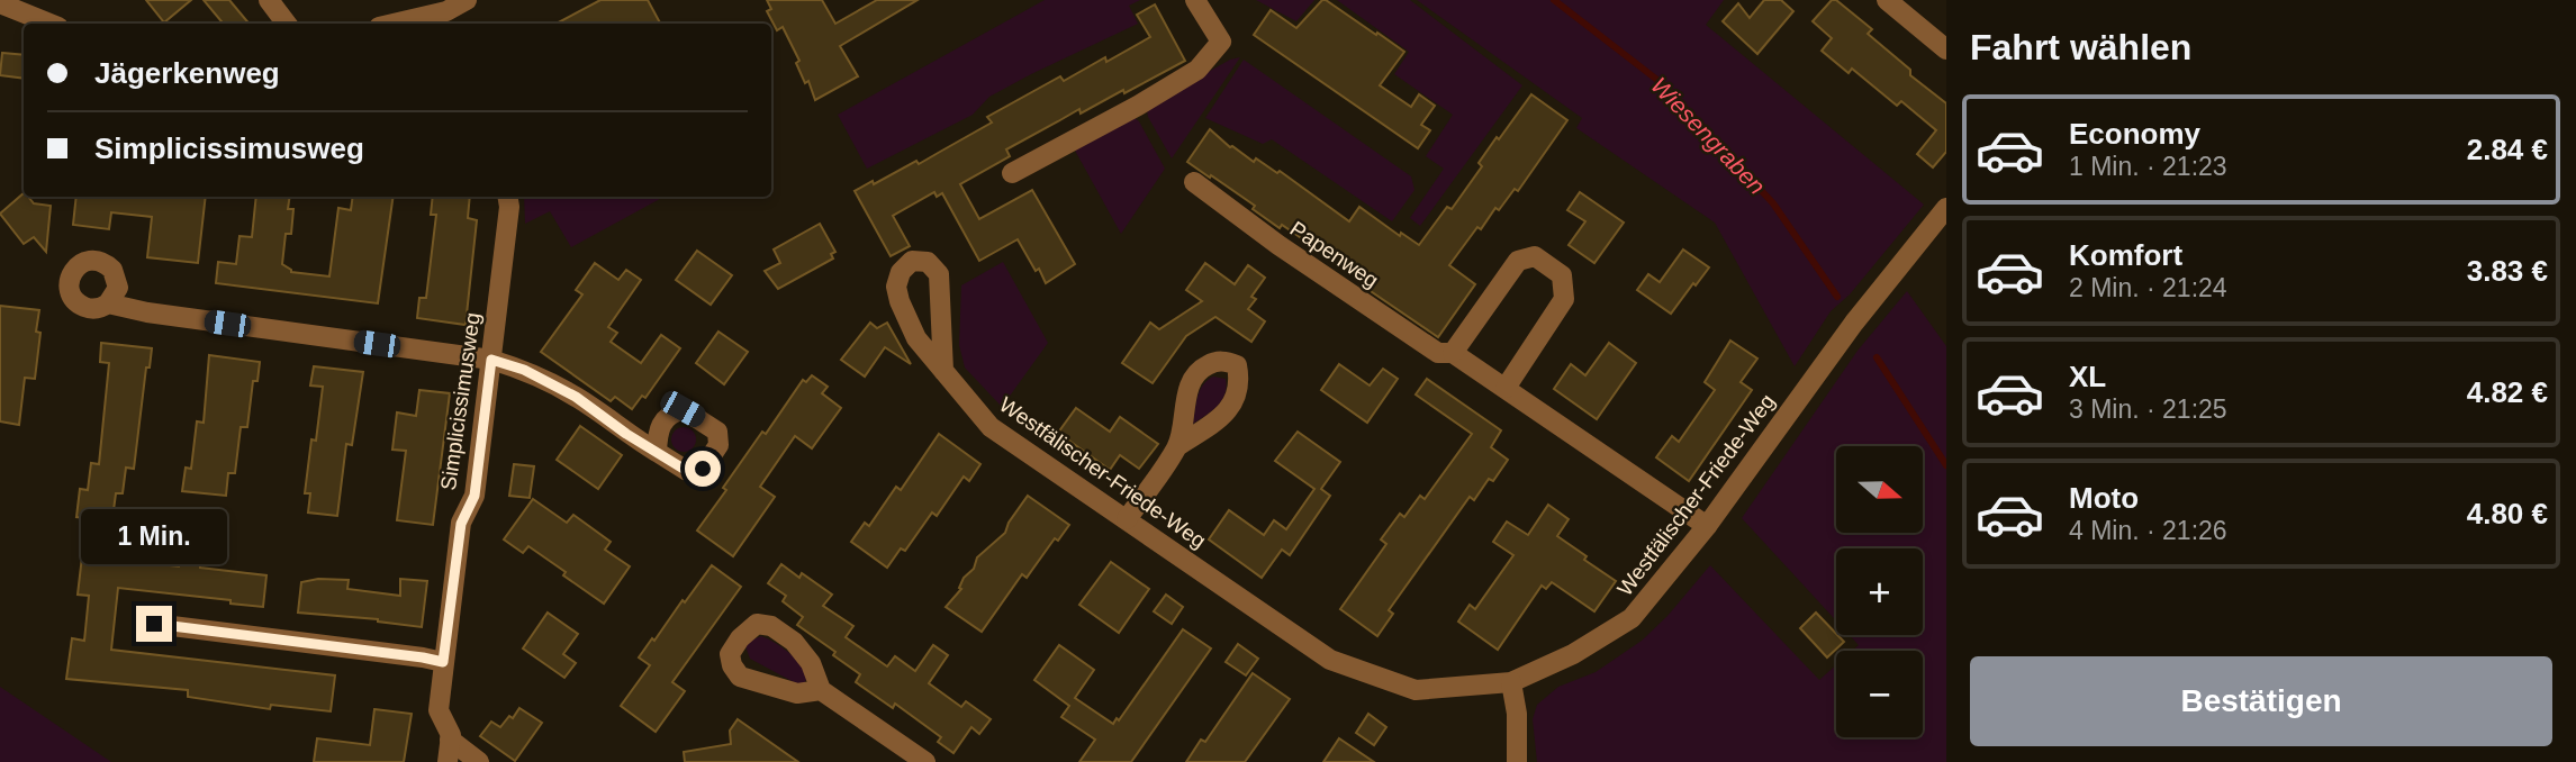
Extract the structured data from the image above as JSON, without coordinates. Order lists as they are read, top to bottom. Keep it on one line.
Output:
{"streets":{"street":["Papenweg","Simplicissimusweg","Westfälischer-Friede-Weg"]},"crossings":[["Papenweg","Westfälischer-Friede-Weg"]],"water":["Wiesengraben"],"north":"right","page":{"heading":"Fahrt wählen","banner":["Jägerkenweg","Simplicissimusweg"],"list":[{"name":"Economy","note":"1 Min. · 21:23","value":"2.84 €"},{"name":"Komfort","note":"2 Min. · 21:24","value":"3.83 €"},{"name":"XL","note":"3 Min. · 21:25","value":"4.82 €"},{"name":"Moto","note":"4 Min. · 21:26","value":"4.80 €"}],"map_buttons":["+","−"],"bubble":"1 Min.","buttons":"Bestätigen"}}
